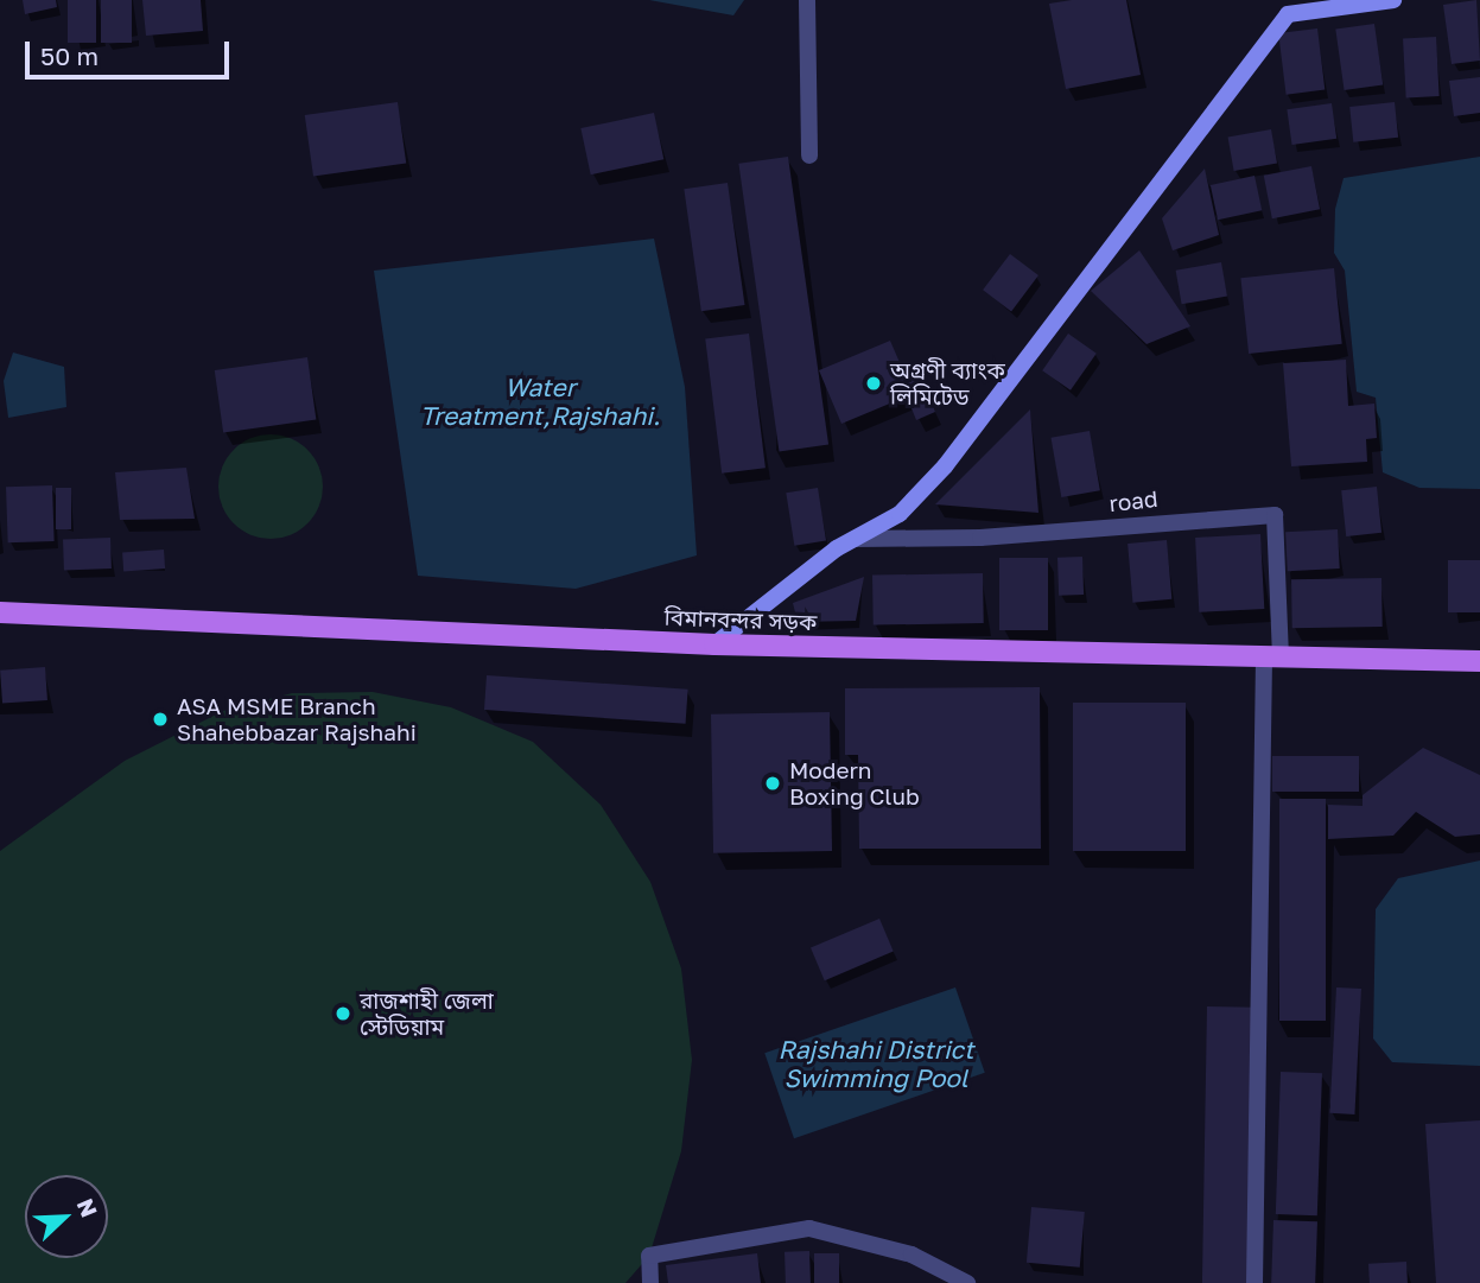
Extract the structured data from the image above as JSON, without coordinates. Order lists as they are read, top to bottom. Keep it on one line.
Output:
{"streets":{"main road":["বিমানবন্দর সড়ক"],"street":["road"]},"crossings":[["road","বিমানবন্দর সড়ক"]],"water":["Water Treatment,Rajshahi.","Rajshahi District Swimming Pool"],"places":["অগ্রণী ব্যাংক লিমিটেড","ASA MSME Branch Shahebbazar Rajshahi","Modern Boxing Club","রাজশাহী জেলা স্টেডিয়াম"],"scale_bar":"50 m","north":"top right"}
